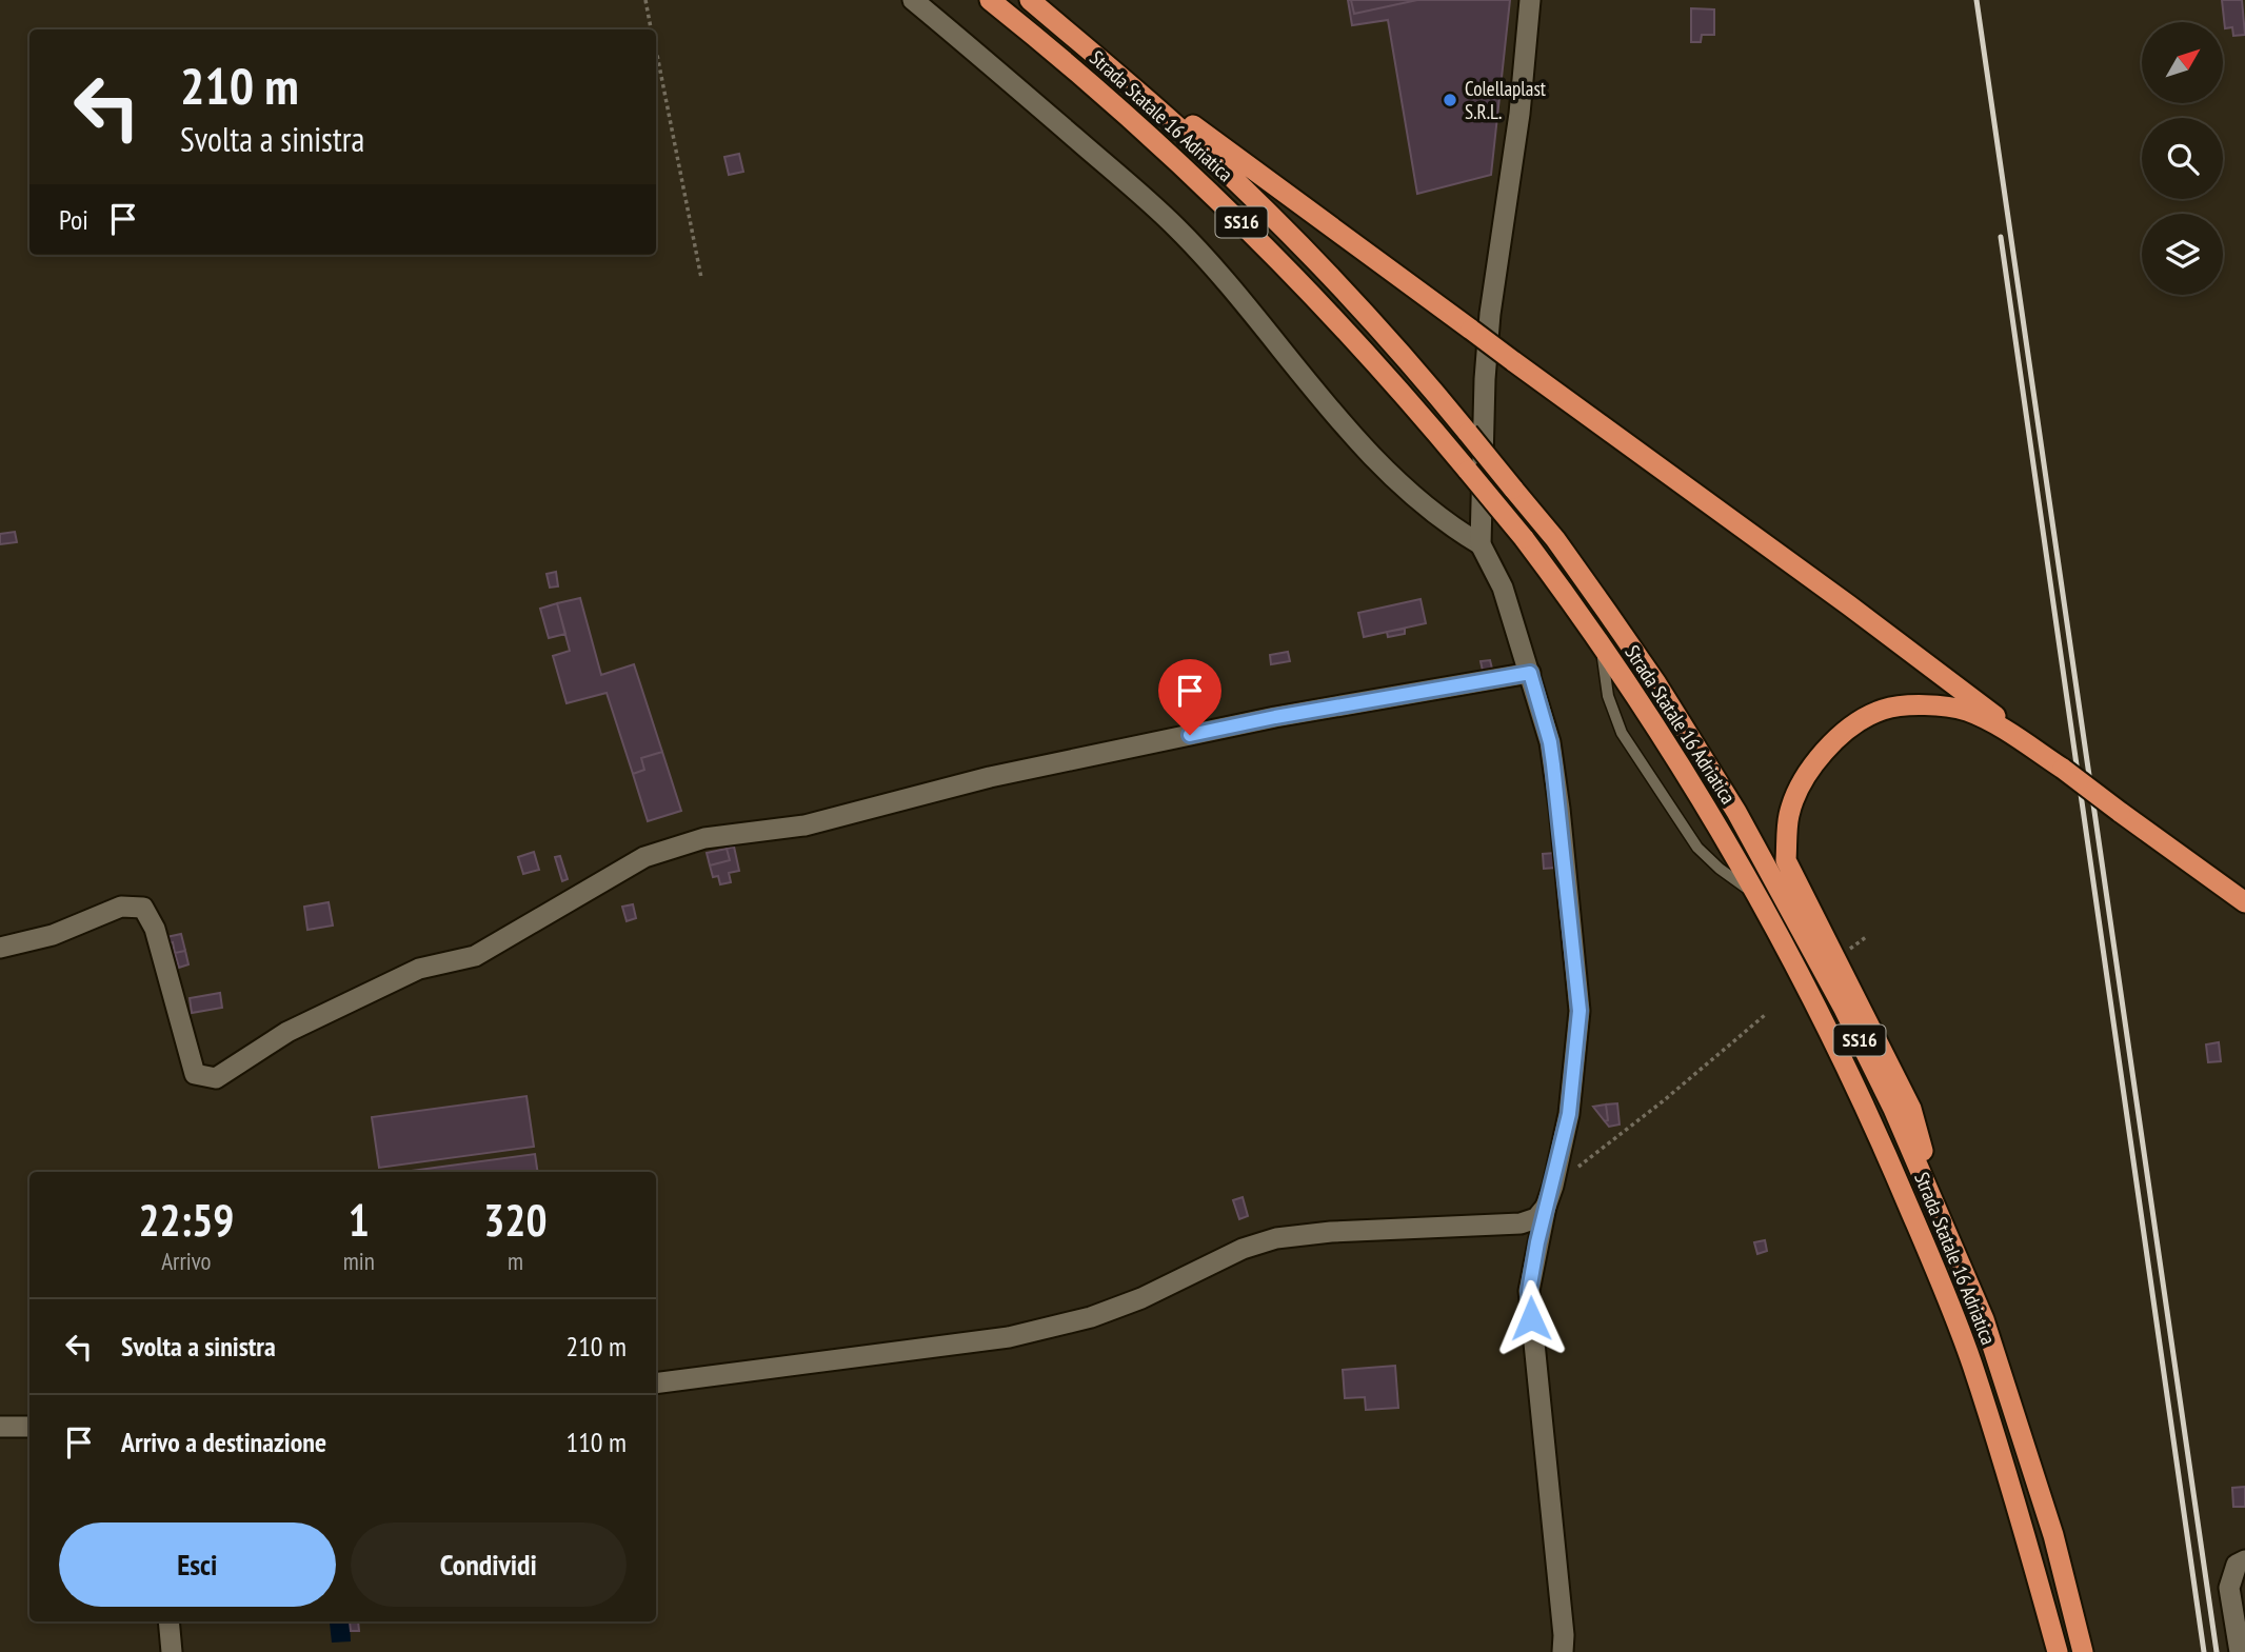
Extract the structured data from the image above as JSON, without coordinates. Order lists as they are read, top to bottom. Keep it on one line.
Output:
{"streets":{"highway":["Strada Statale 16 Adriatica","SS16"]},"places":["Colellaplast S.R.L."],"north":"top right","page":{"turn":["210 m","Svolta a sinistra"],"then":"Poi","eta":["22:59","Arrivo","1","min","320","m"],"list":[{"name":"Svolta a sinistra","value":"210 m"},{"name":"Arrivo a destinazione","value":"110 m"}],"buttons":["Esci","Condividi"]}}
